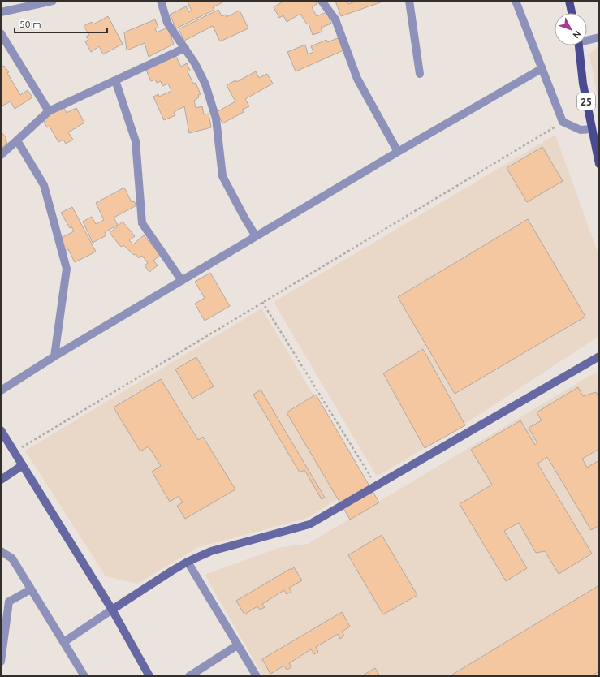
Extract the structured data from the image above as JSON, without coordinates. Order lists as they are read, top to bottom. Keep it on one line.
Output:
{"streets":{"main road":["25"]},"scale_bar":"50 m","north":"bottom right"}
